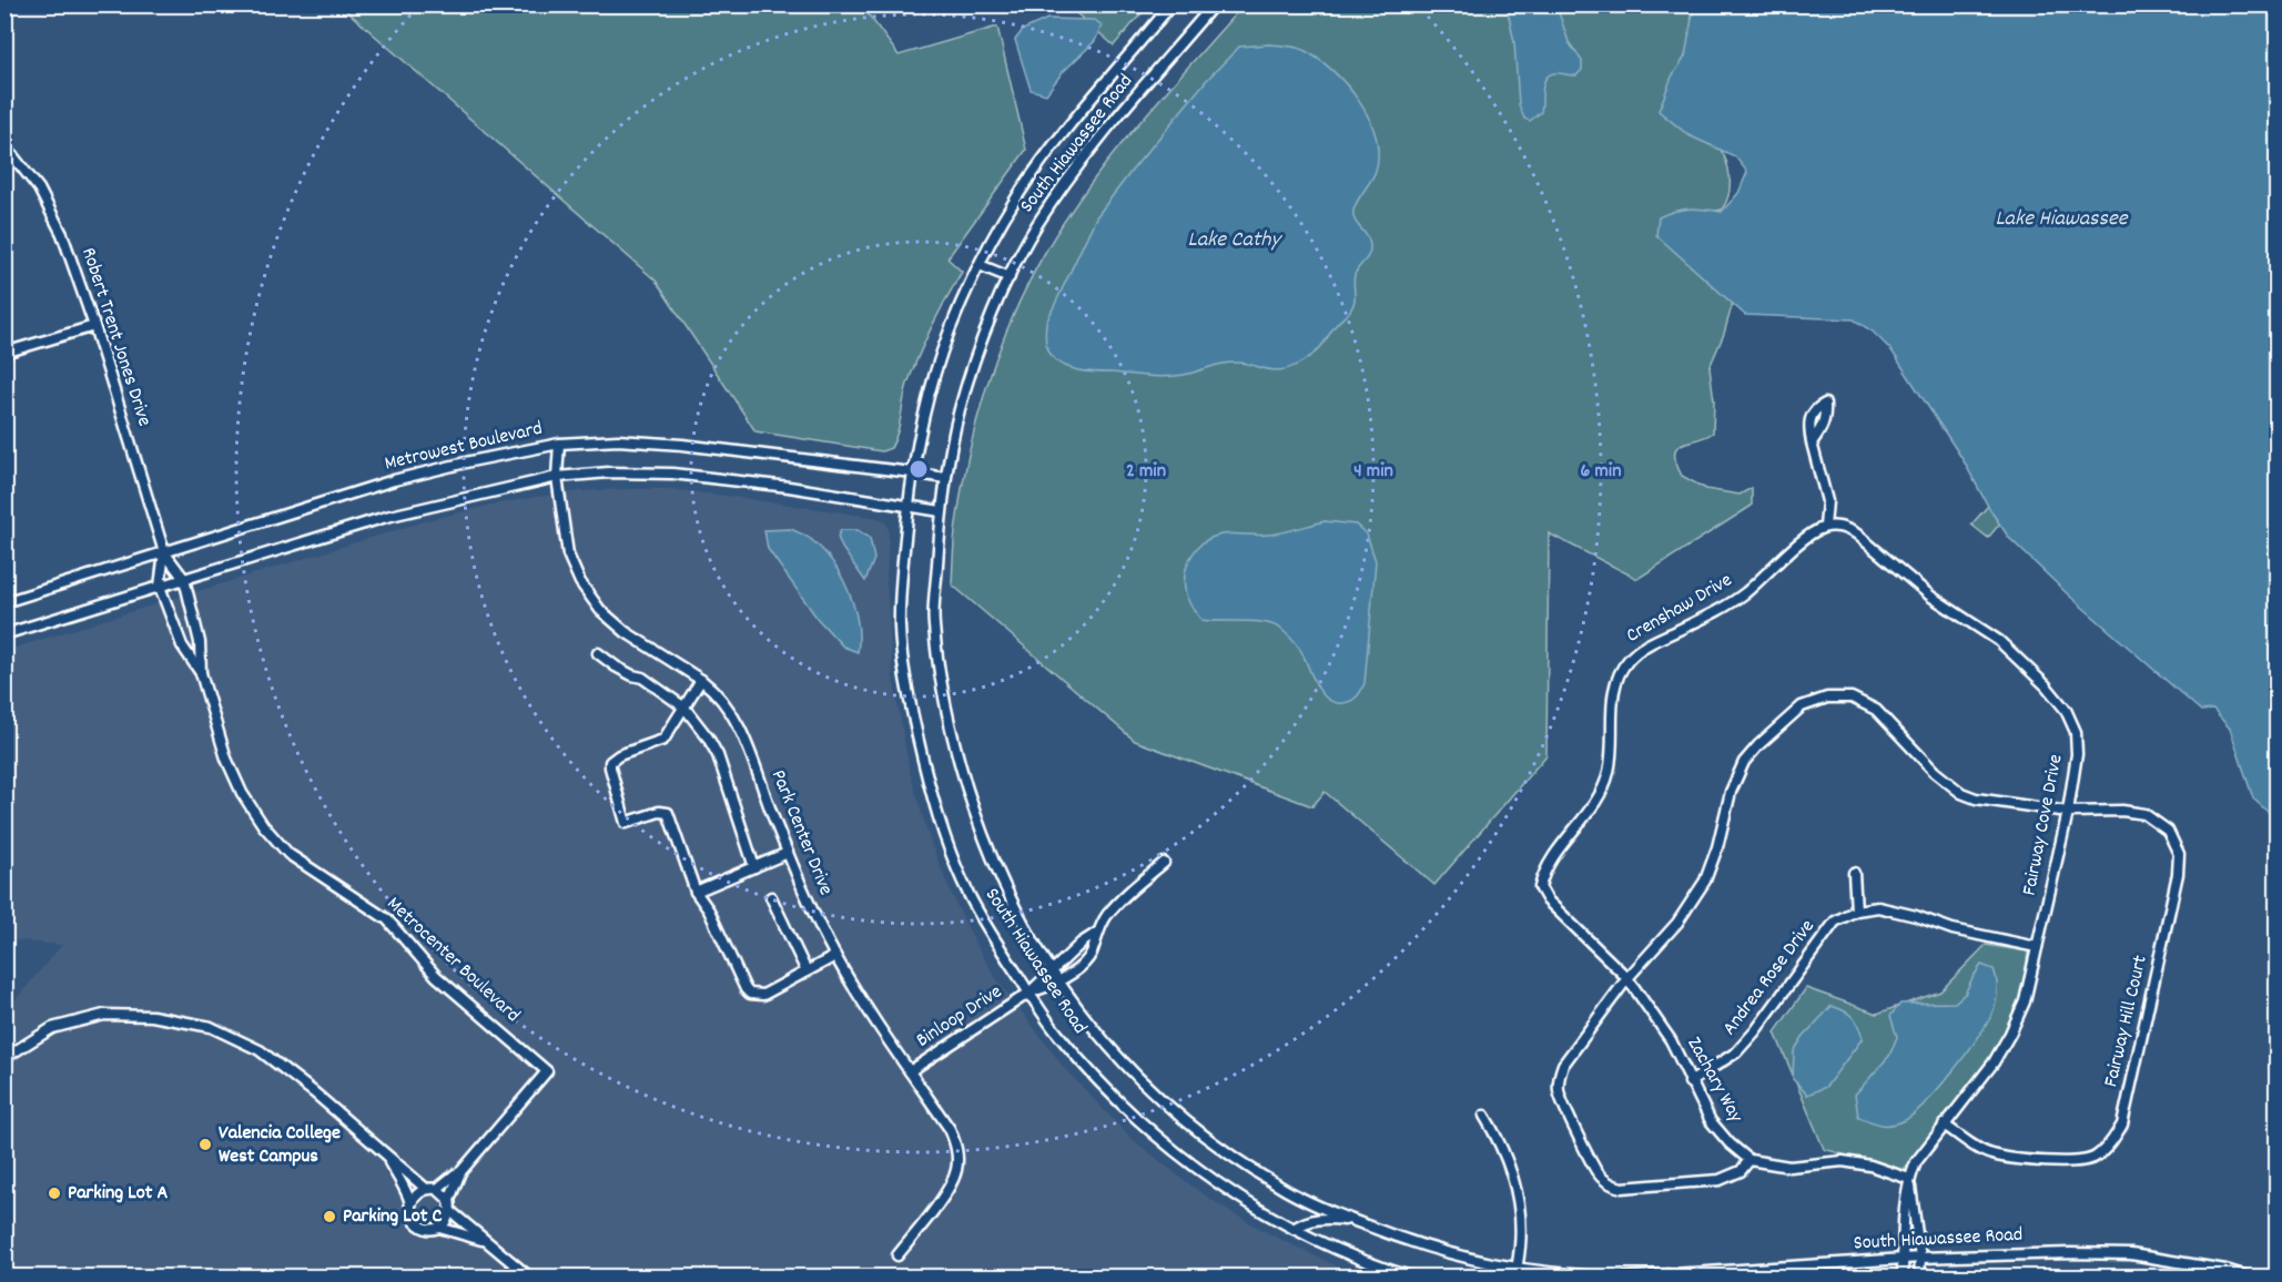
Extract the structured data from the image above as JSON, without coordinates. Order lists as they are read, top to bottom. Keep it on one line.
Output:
{"streets":{"street":["South Hiawassee Road","Robert Trent Jones Drive","Metrowest Boulevard","Crenshaw Drive","Fairway Cove Drive","Park Center Drive","Metrocenter Boulevard","Andrea Rose Drive","Binloop Drive","Fairway Hill Court","Zachary Way"]},"crossings":[["South Hiawassee Road","Metrowest Boulevard"],["South Hiawassee Road","Fairway Cove Drive"],["South Hiawassee Road","Binloop Drive"],["Robert Trent Jones Drive","Metrowest Boulevard"],["Robert Trent Jones Drive","Metrocenter Boulevard"],["Metrowest Boulevard","Park Center Drive"],["Crenshaw Drive","Fairway Cove Drive"],["Crenshaw Drive","Fairway Hill Court"],["Crenshaw Drive","Zachary Way"],["Fairway Cove Drive","Fairway Hill Court"],["Park Center Drive","Binloop Drive"],["Andrea Rose Drive","Zachary Way"],["Fairway Hill Court","Zachary Way"]],"water":["Lake Hiawassee","Lake Cathy"],"places":["Valencia College West Campus","Parking Lot A","Parking Lot C"],"rings":["2 min","4 min","6 min"]}
